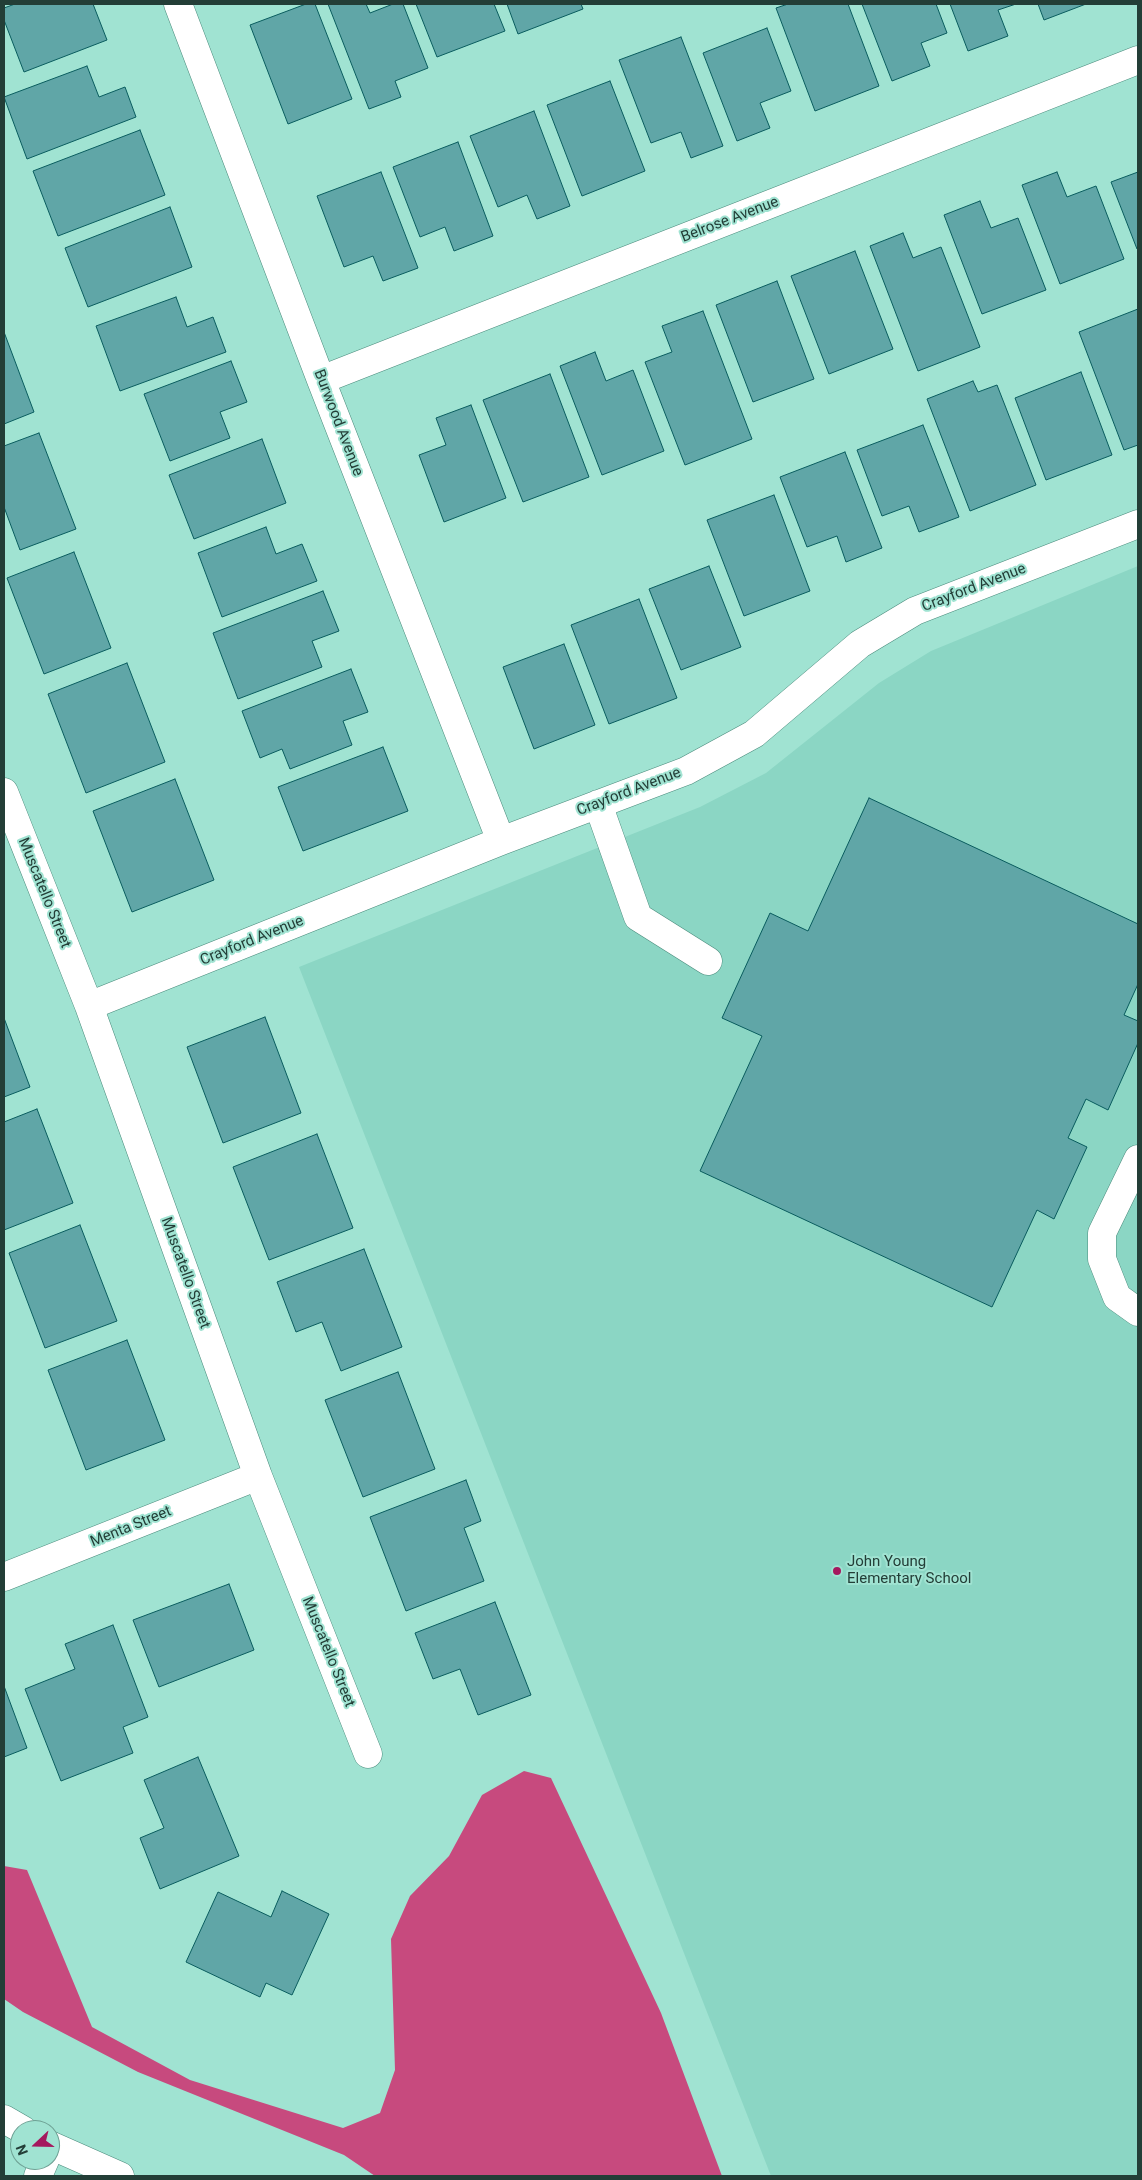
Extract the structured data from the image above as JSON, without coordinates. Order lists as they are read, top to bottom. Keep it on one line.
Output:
{"streets":{"street":["Belrose Avenue","Burwood Avenue","Crayford Avenue","Muscatello Street","Menta Street"]},"crossings":[["Belrose Avenue","Burwood Avenue"],["Burwood Avenue","Crayford Avenue"],["Crayford Avenue","Muscatello Street"],["Muscatello Street","Menta Street"]],"places":["John Young Elementary School"],"north":"left"}
